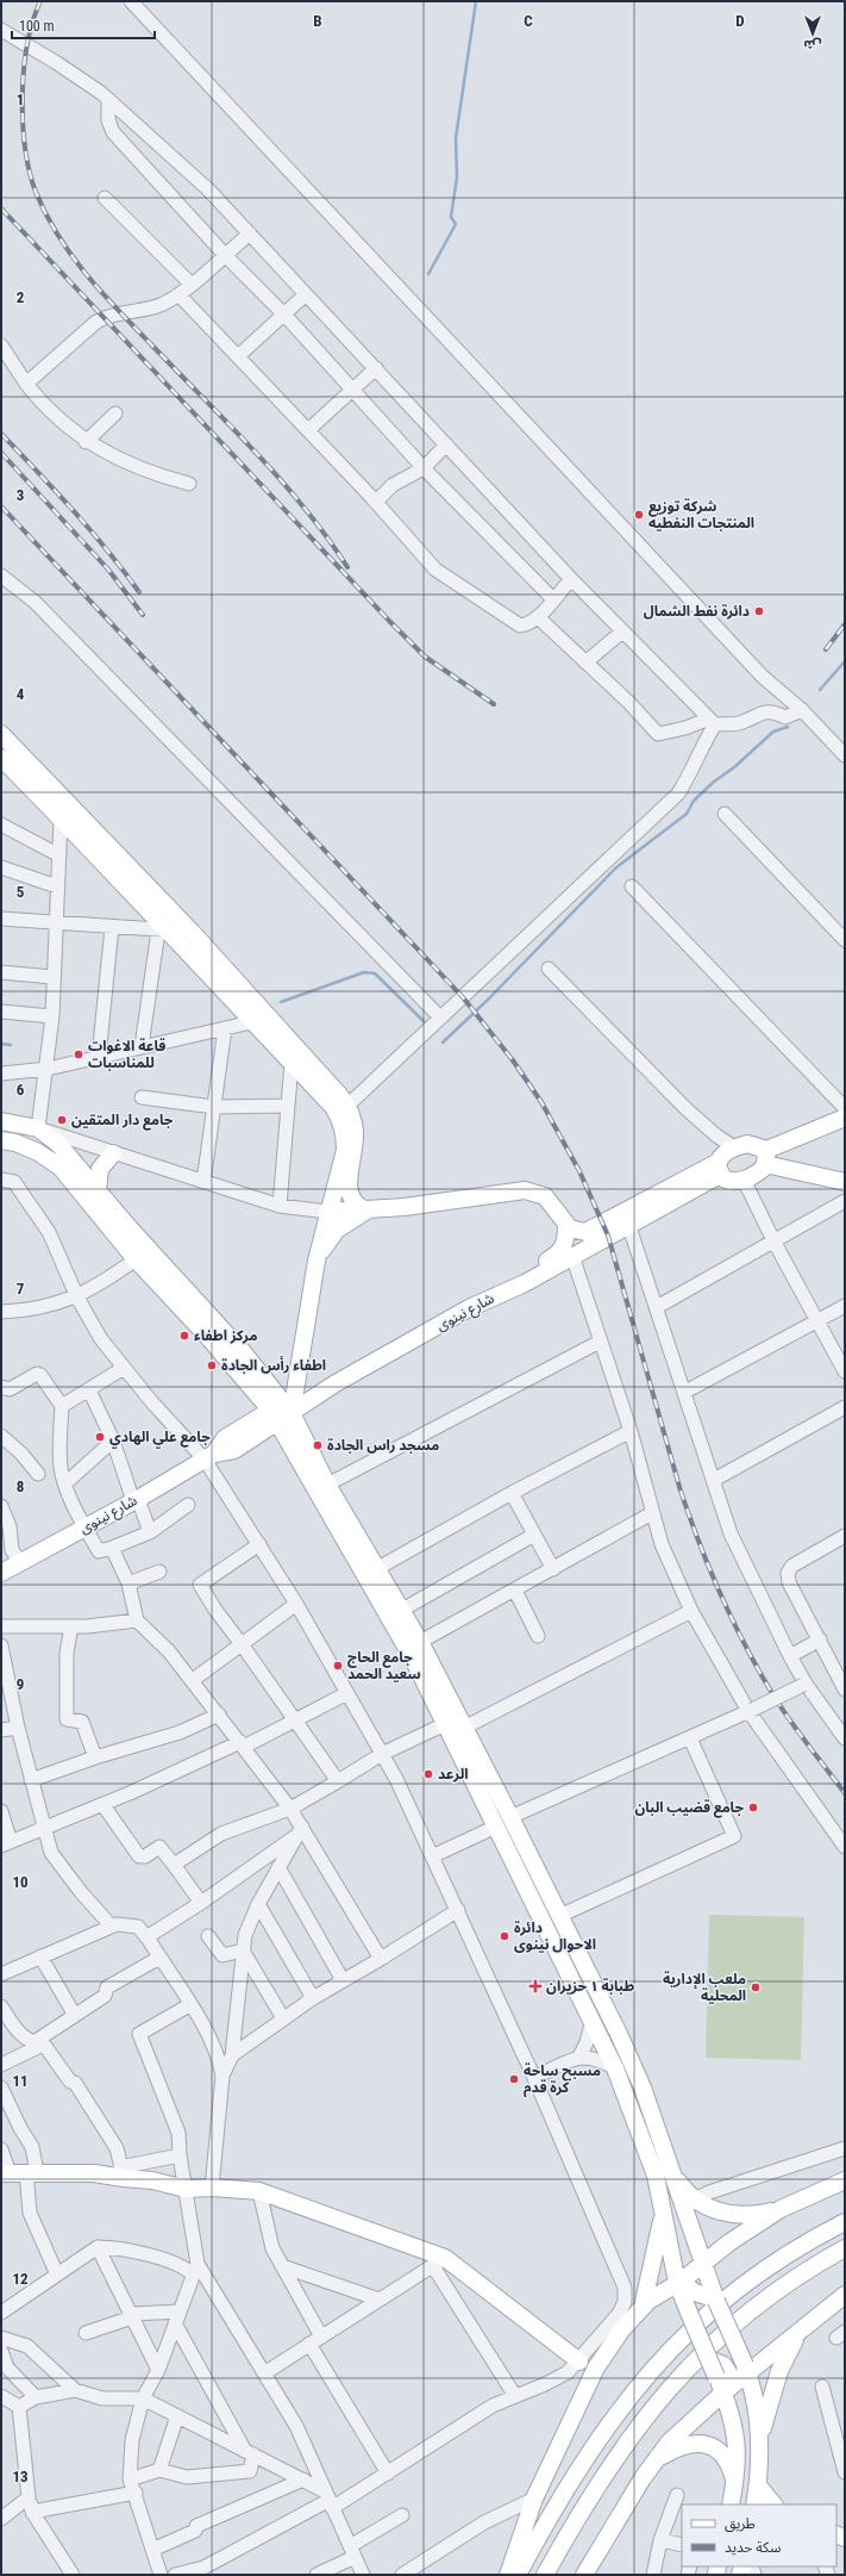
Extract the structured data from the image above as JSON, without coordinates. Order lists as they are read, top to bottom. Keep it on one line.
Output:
{"streets":{"main road":["شارع نينوى"]},"places":{"other":["شركة توزيع المنتجات النفطيه","دائرة نفط الشمال","قاعة الاغوات للمناسبات","جامع دار المتقين","مركز اطفاء","اطفاء رأس الجادة","جامع علي الهادي","مسجد راس الجادة","جامع الحاج سعيد الحمد","الرعد","جامع قضيب البان","دائرة الاحوال نينوى","ملعب الإدارية المحلية","مسبح ساحة كرة قدم"],"health":["طبابة ١ حزيران"]},"legend":["طريق","سكة حديد"],"scale_bar":"100 m","north":"bottom","grid":{"columns":["B","C","D"],"rows":["1","2","3","4","5","6","7","8","9","10","11","12","13"]}}
